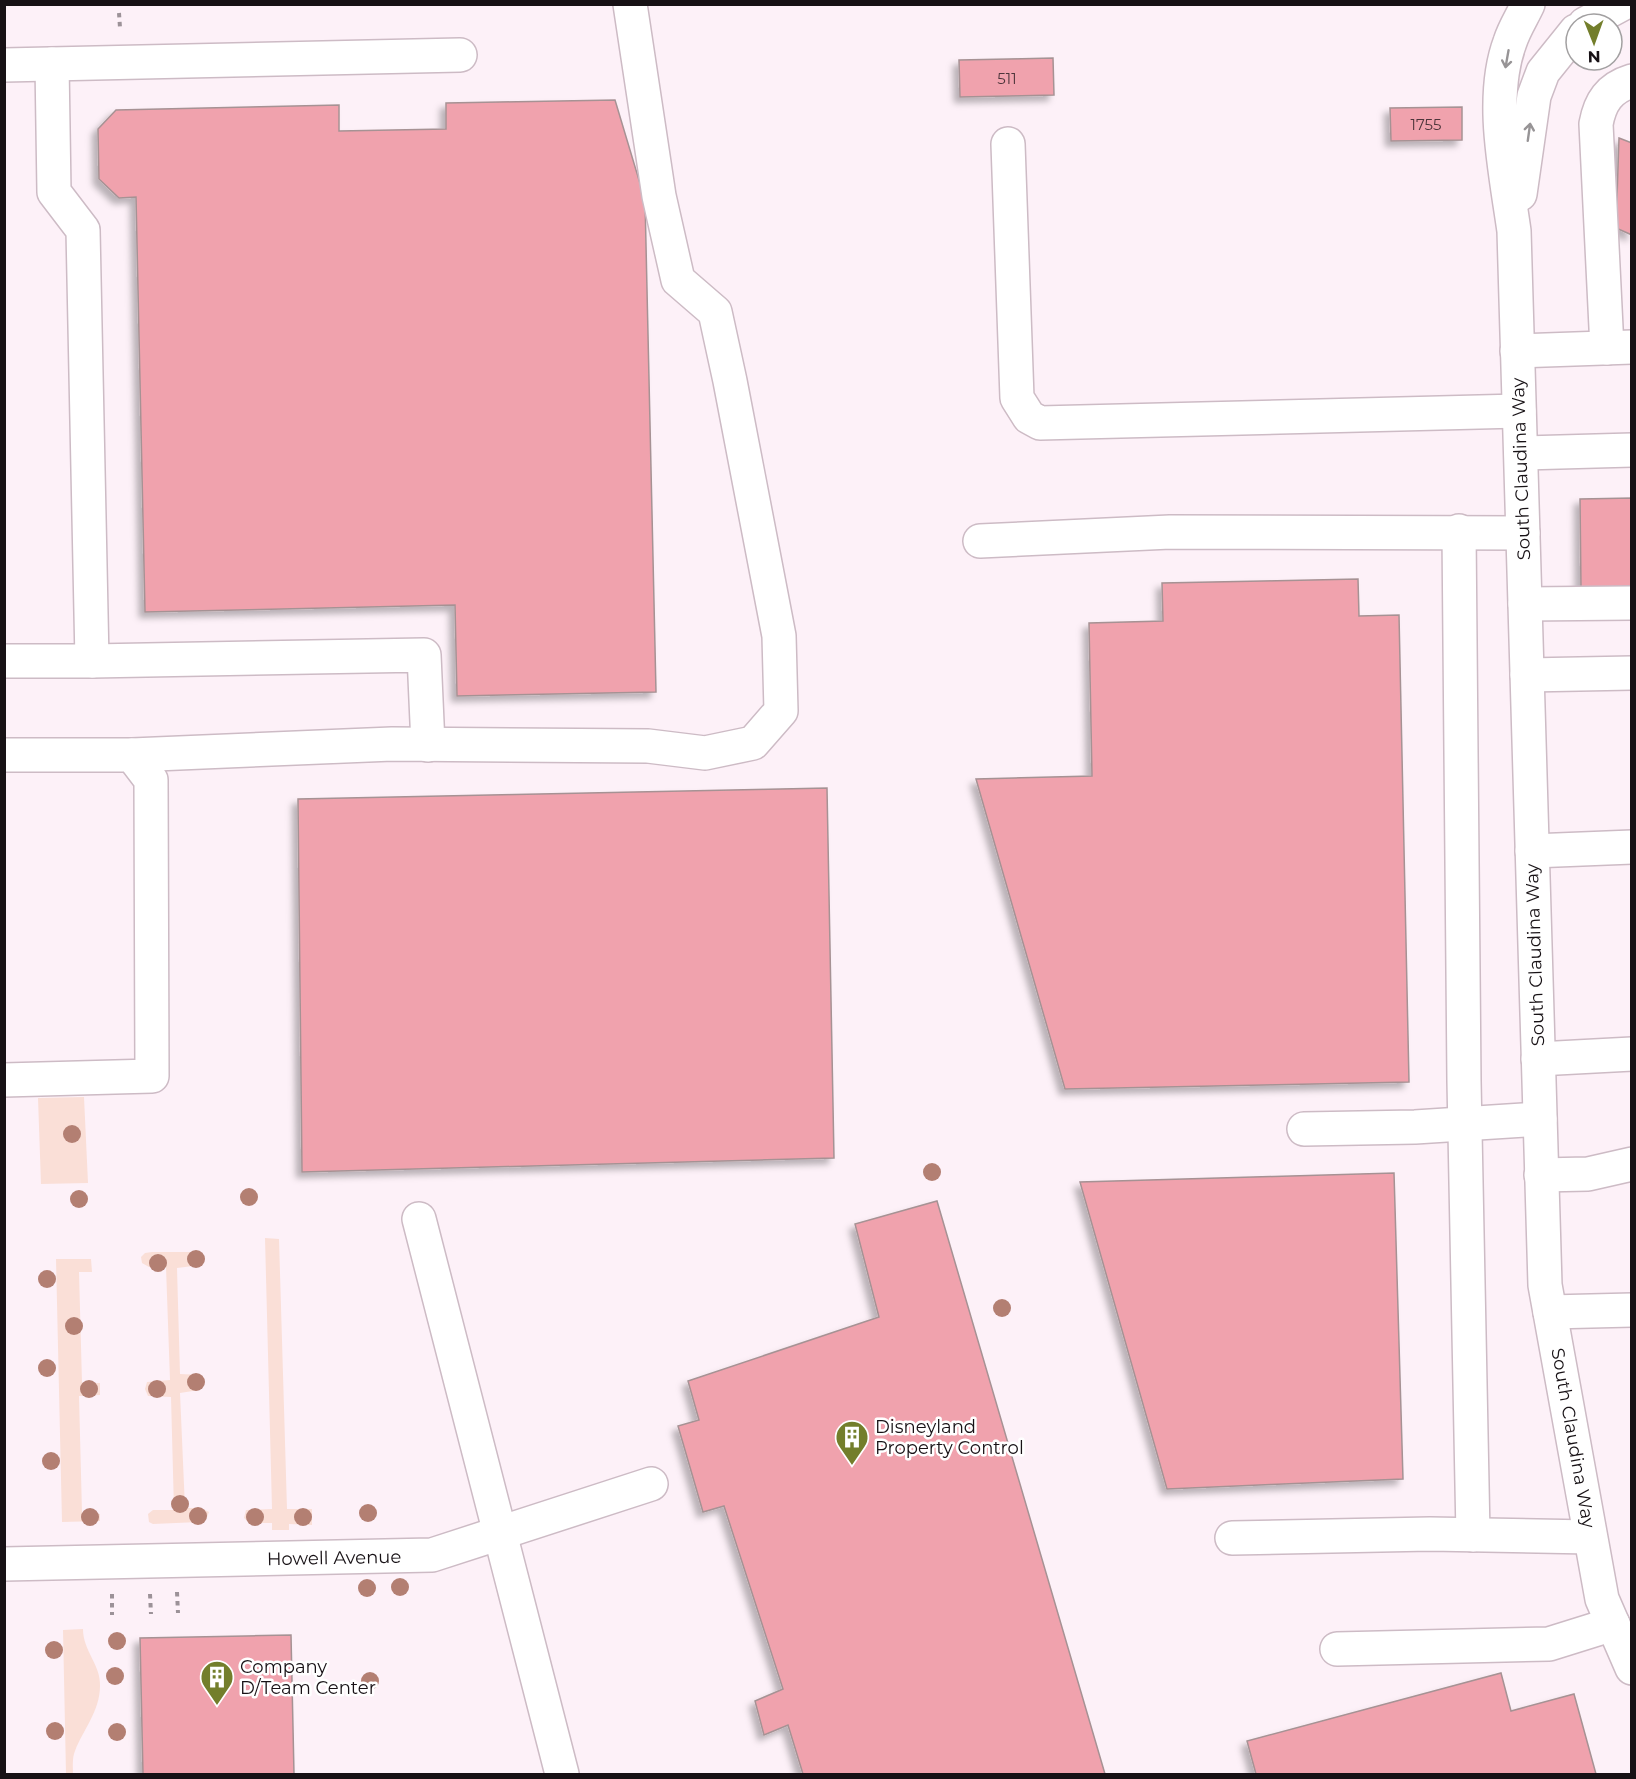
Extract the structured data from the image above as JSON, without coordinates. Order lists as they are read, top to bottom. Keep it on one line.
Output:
{"streets":{"street":["South Claudina Way","Howell Avenue"]},"places":{"building":["Disneyland Property Control","Company D/Team Center"]},"house_numbers":["511","1755"],"north":"bottom"}
